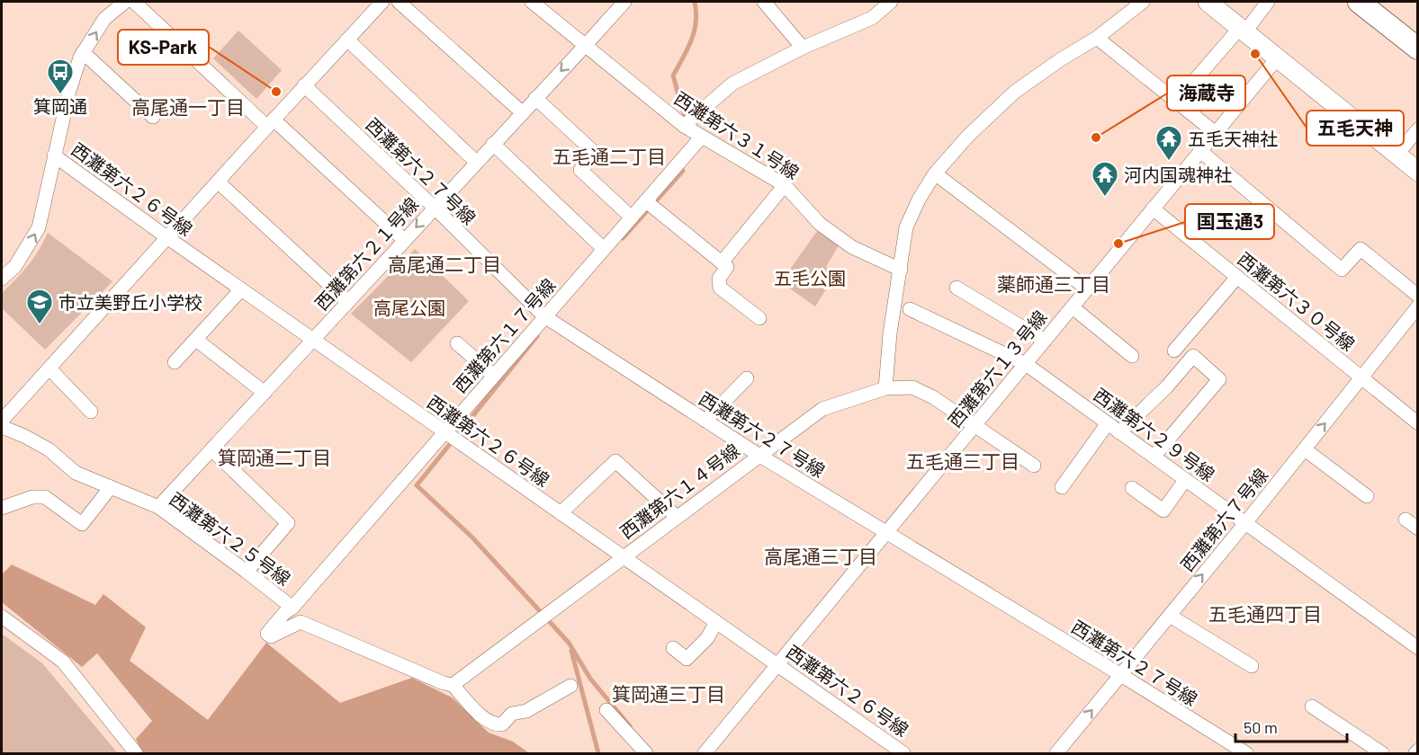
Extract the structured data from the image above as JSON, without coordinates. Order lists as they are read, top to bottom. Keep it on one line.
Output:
{"streets":{"street":["西灘第六３１号線","西灘第六２７号線","西灘第六２６号線","西灘第六２１号線","西灘第六３０号線","西灘第六１７号線","西灘第六１３号線","西灘第六２９号線","西灘第六１４号線","西灘第六７号線","西灘第六２５号線"]},"crossings":[["西灘第六３１号線","西灘第六２１号線"],["西灘第六３１号線","西灘第六１７号線"],["西灘第六２７号線","西灘第六２１号線"],["西灘第六２７号線","西灘第六１７号線"],["西灘第六２７号線","西灘第六１３号線"],["西灘第六２７号線","西灘第六１４号線"],["西灘第六２７号線","西灘第六７号線"],["西灘第六２６号線","西灘第六２１号線"],["西灘第六２６号線","西灘第六１７号線"],["西灘第六２６号線","西灘第六１３号線"],["西灘第六２６号線","西灘第六１４号線"],["西灘第六２１号線","西灘第六２５号線"],["西灘第六３０号線","西灘第六１３号線"],["西灘第六３０号線","西灘第六７号線"],["西灘第六１７号線","西灘第六１４号線"],["西灘第六１７号線","西灘第六２５号線"],["西灘第六１３号線","西灘第六２９号線"],["西灘第六１３号線","西灘第六１４号線"],["西灘第六２９号線","西灘第六７号線"]],"one_way":["西灘第六７号線"],"districts":["高尾通一丁目","五毛通二丁目","高尾通二丁目","薬師通三丁目","箕岡通二丁目","五毛通三丁目","高尾通三丁目","五毛通四丁目","箕岡通三丁目"],"parks":["五毛公園","高尾公園"],"places":{"other":["五毛天神","KS-Park","海蔵寺","国玉通3"],"bus stop":["箕岡通"],"temple":["五毛天神社","河内国魂神社"],"school or university":["市立美野丘小学校"]},"scale_bar":"50 m"}
